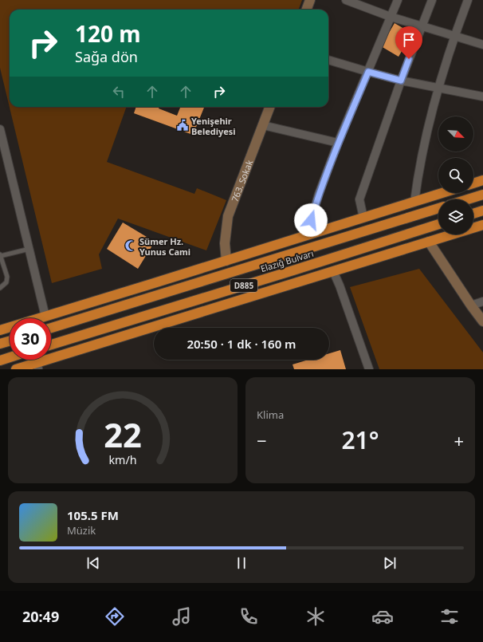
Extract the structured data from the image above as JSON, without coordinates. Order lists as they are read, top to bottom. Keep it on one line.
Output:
{"streets":{"highway":["Elazığ Bulvarı","D885"],"street":["763. Sokak"]},"places":{"public building":["Yenişehir Belediyesi"],"mosque":["Sümer Hz. Yunus Cami"]},"north":"bottom right","page":{"turn":["120 m","Sağa dön"],"limit":"30","trip":"20:50 · 1 dk · 160 m","tile":"Klima","heat":["−","21°","+"],"song":["105.5 FM","Müzik"],"tabs":"20:49","gauge":["22","km/h"]}}
